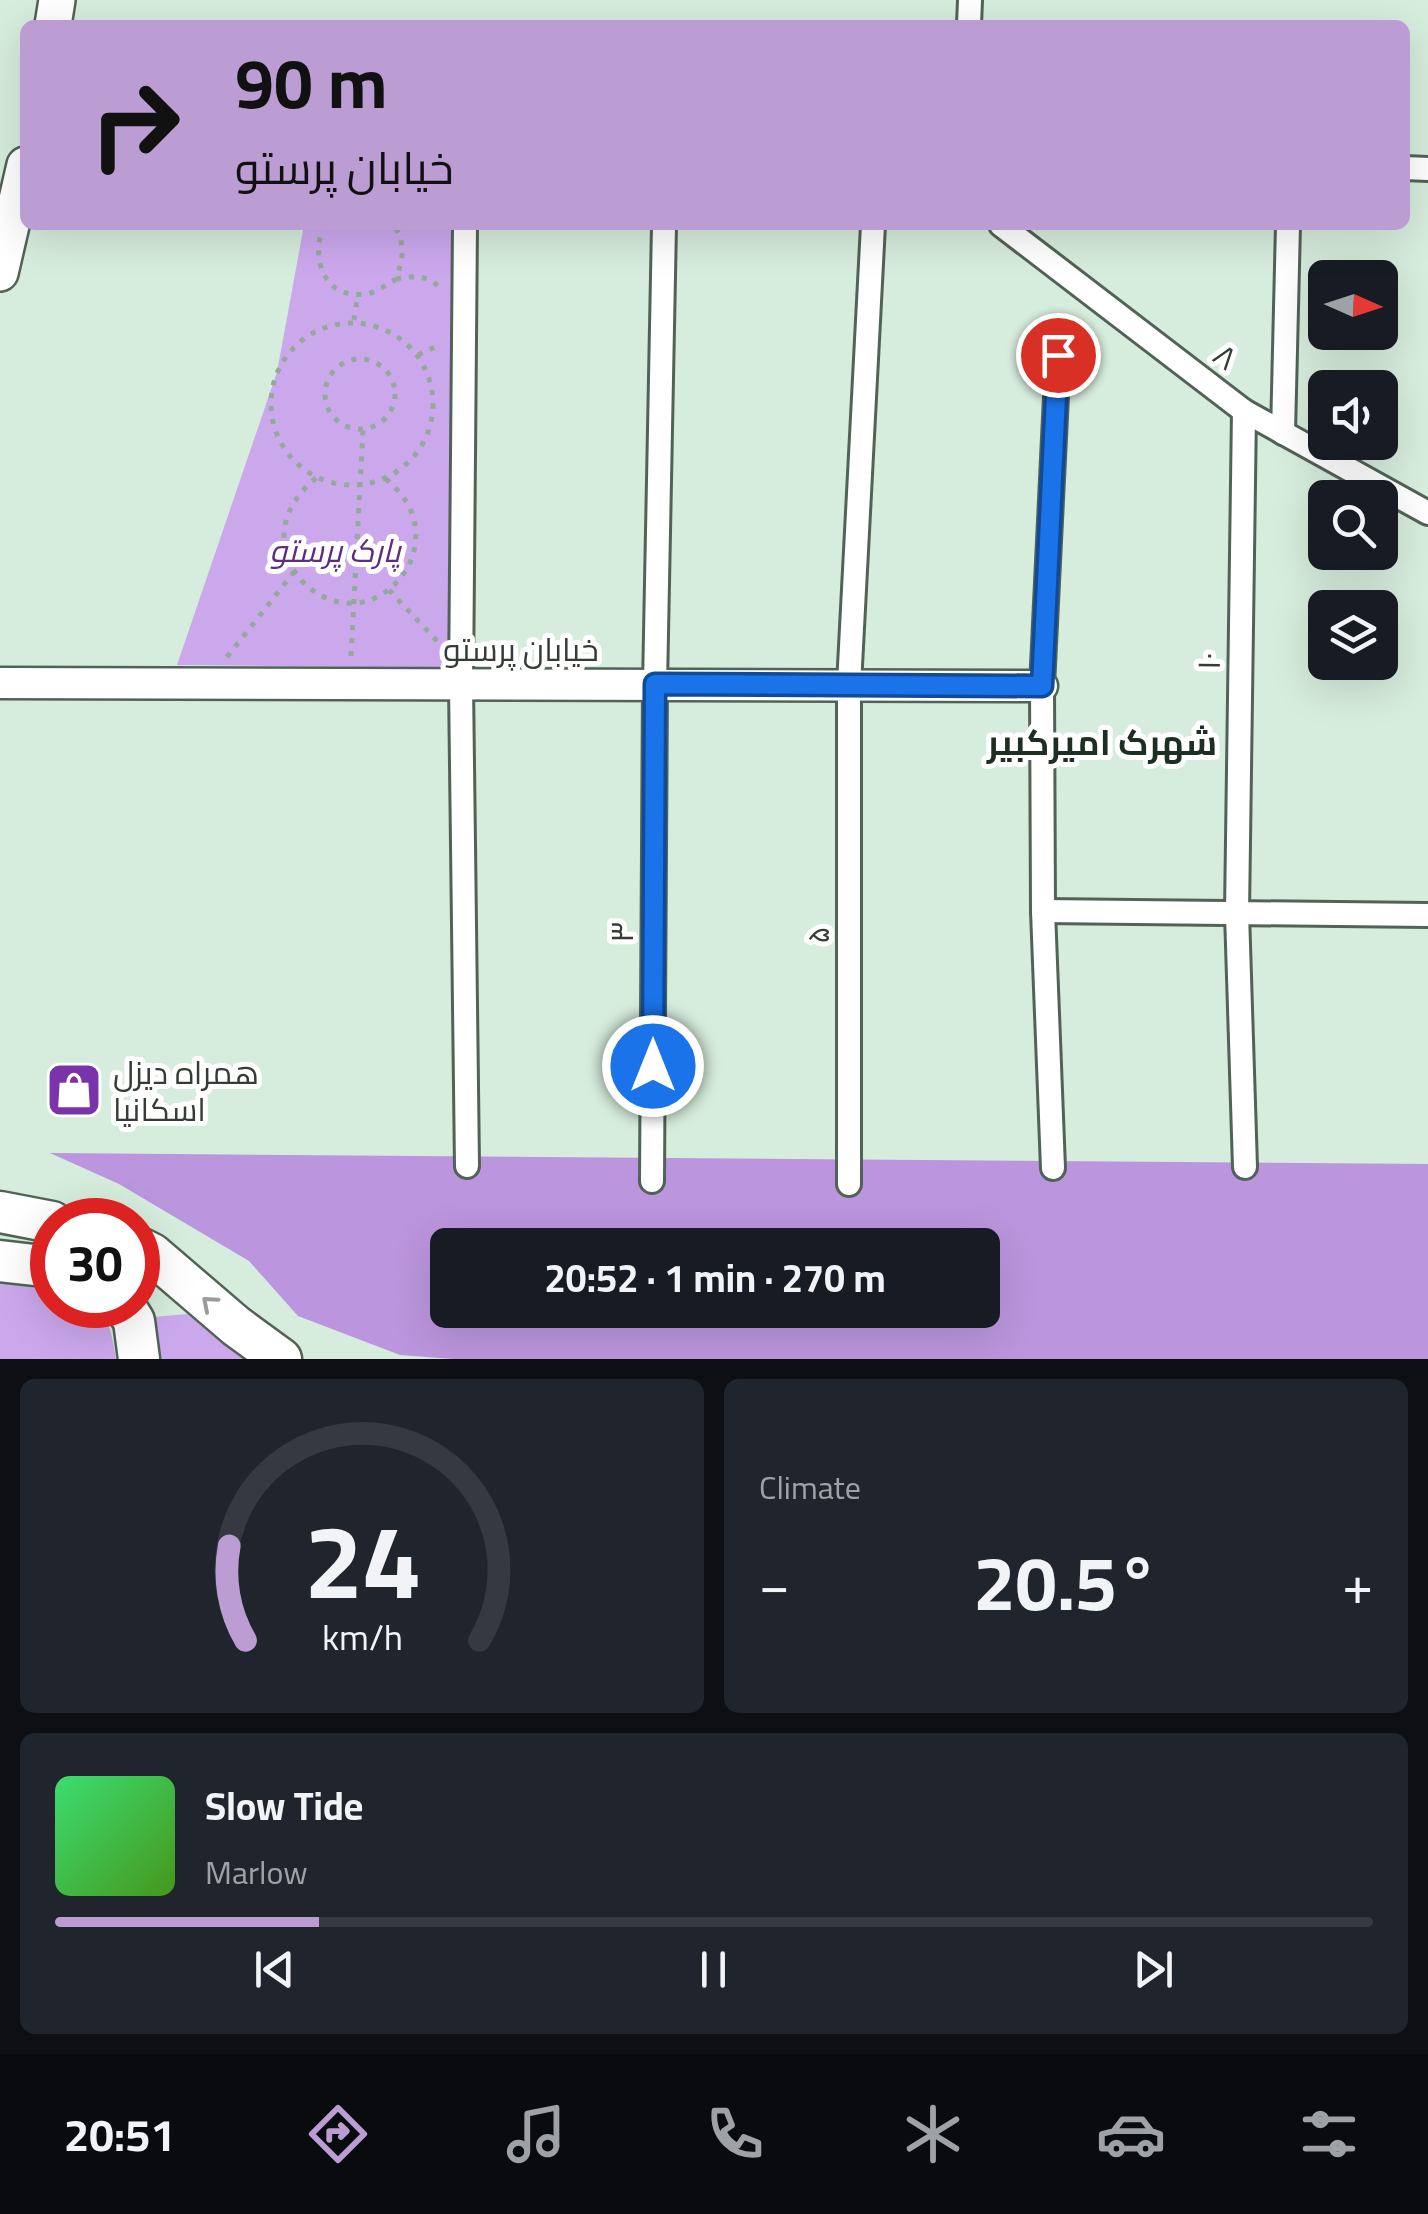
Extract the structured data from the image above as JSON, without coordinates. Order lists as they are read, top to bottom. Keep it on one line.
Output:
{"streets":{"street":["۸","خیابان پرستو","۱۰","۳","۵"]},"crossings":[["۸","۱۰"],["خیابان پرستو","۳"],["خیابان پرستو","۵"]],"districts":["شهرک امیرکبیر"],"parks":["پارک پرستو"],"places":{"shop":["همراه دیزل اسکانیا"]},"north":"right","page":{"turn":["90 m","خیابان پرستو"],"limit":"30","trip":"20:52 · 1 min · 270 m","tile":"Climate","heat":["−","20.5°","+"],"song":["Slow Tide","Marlow"],"tabs":"20:51","gauge":["24","km/h"]}}
